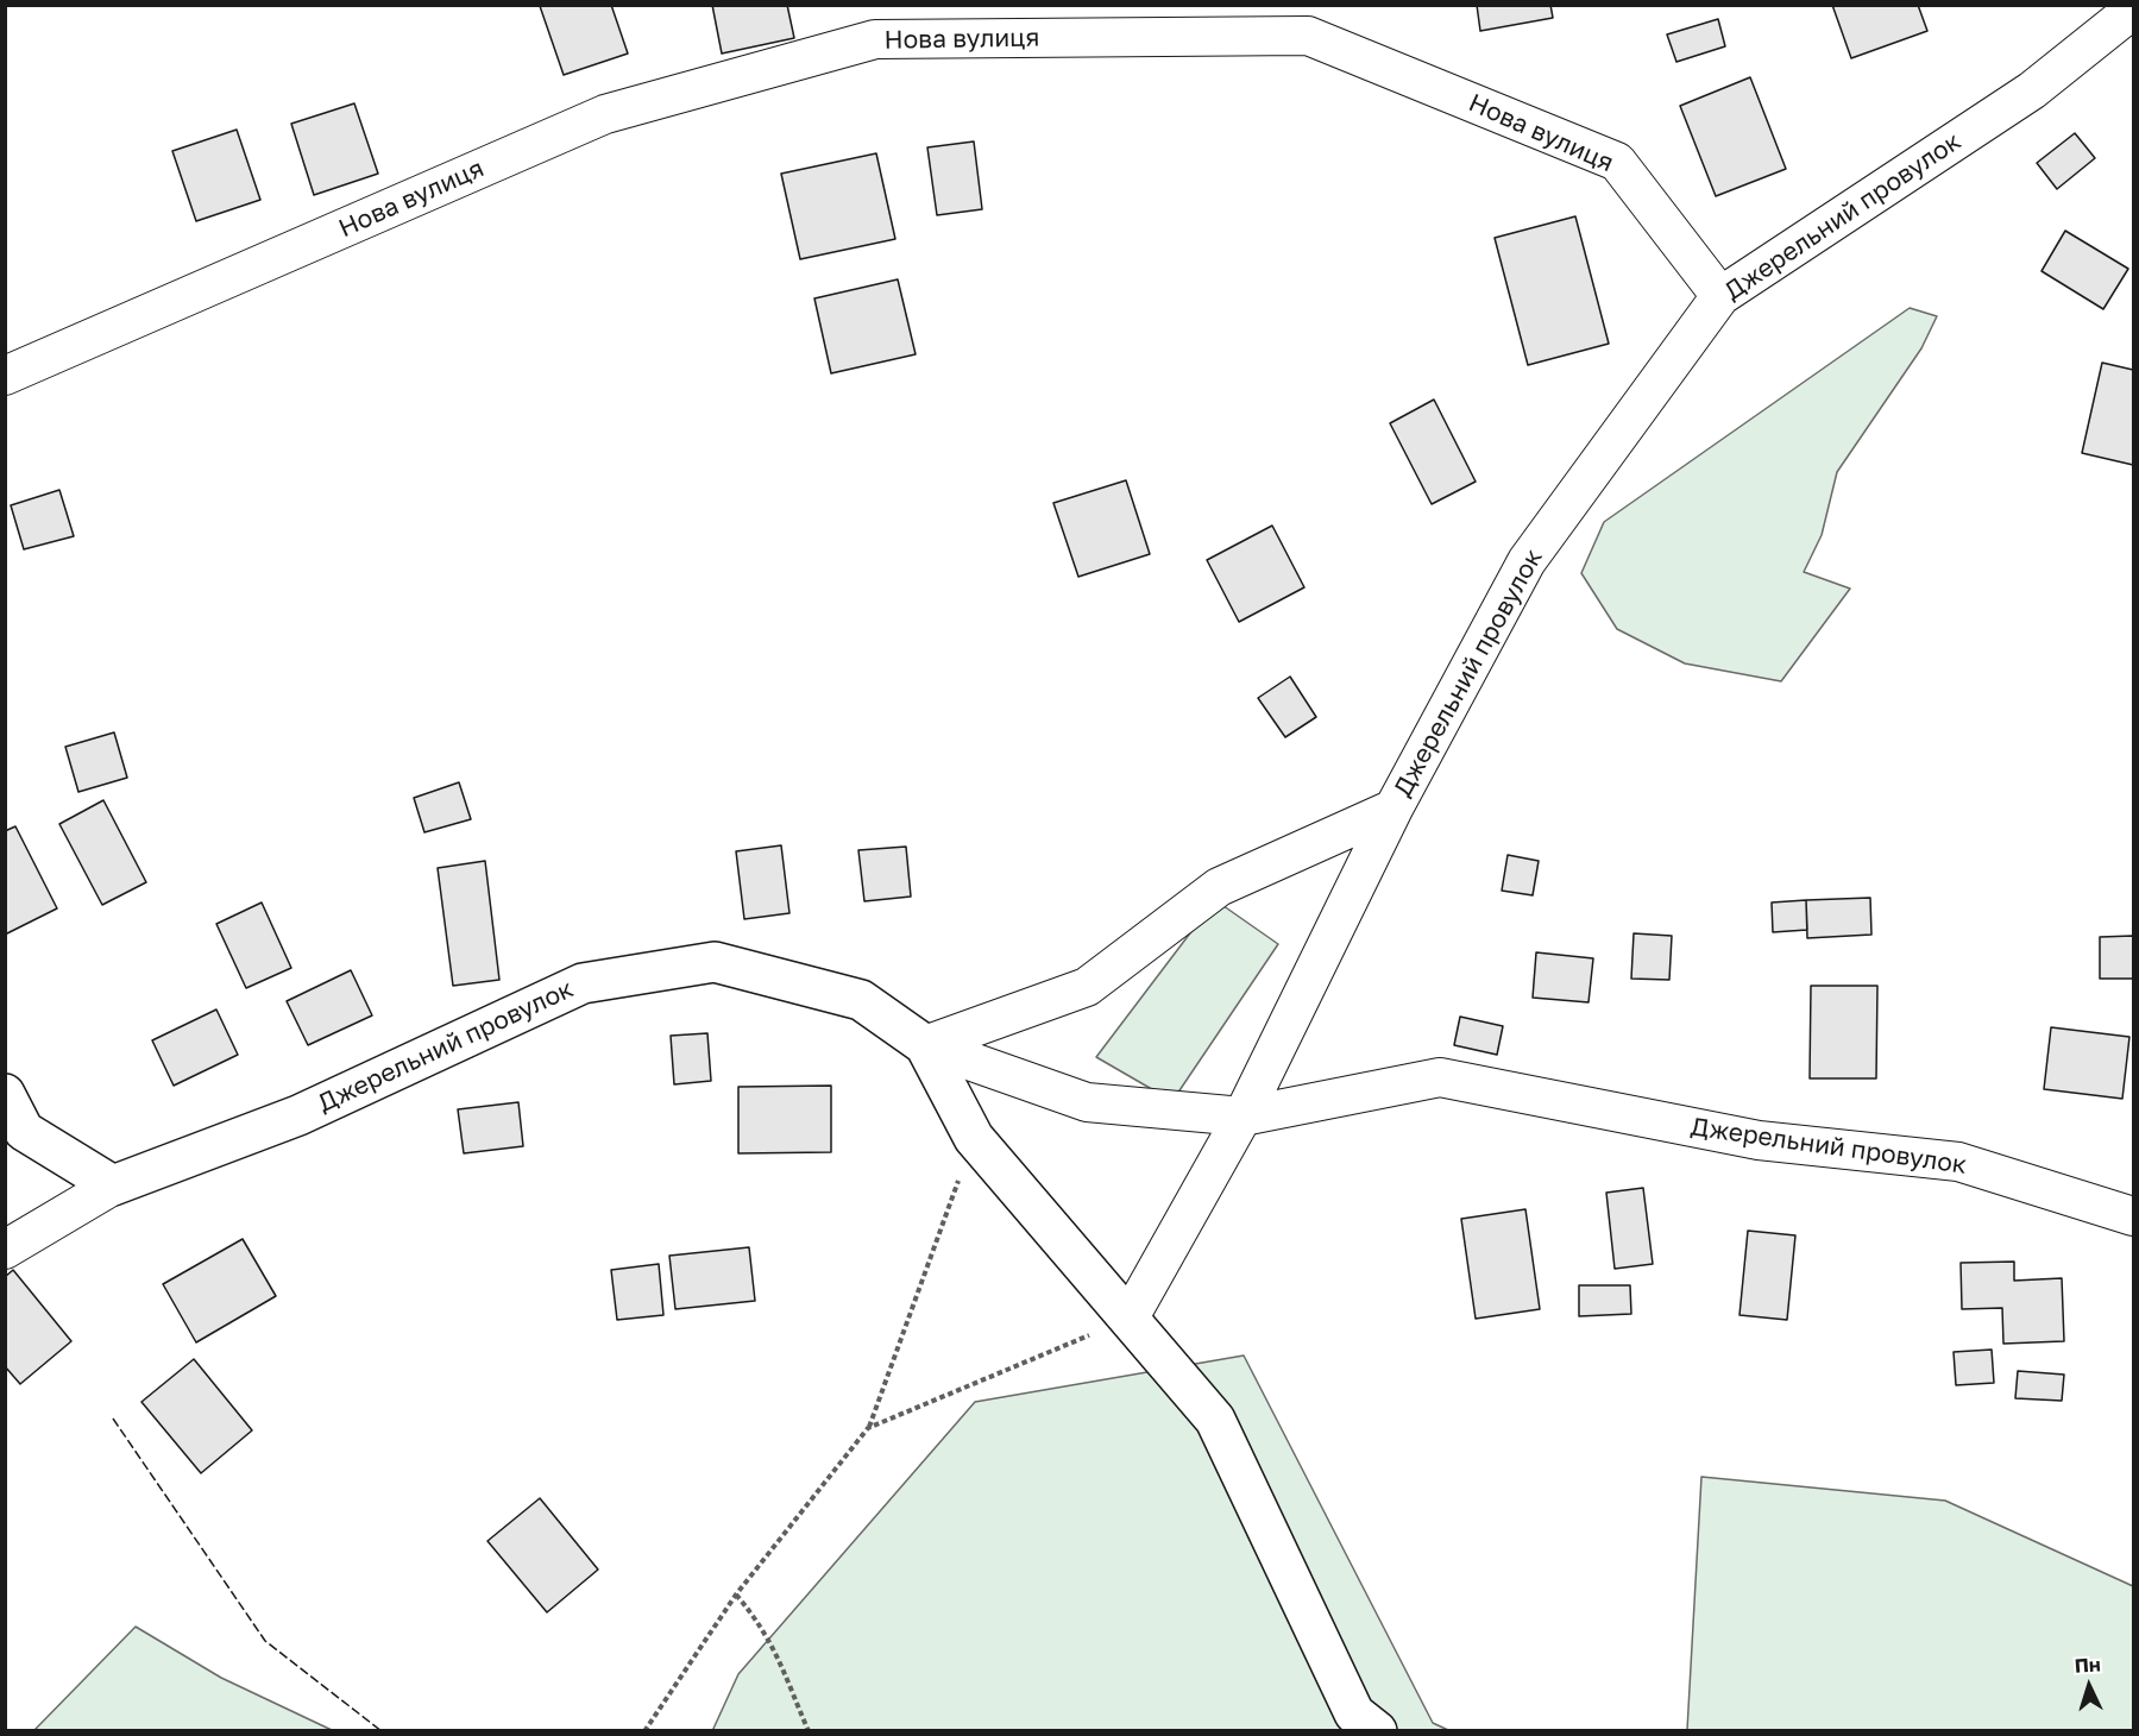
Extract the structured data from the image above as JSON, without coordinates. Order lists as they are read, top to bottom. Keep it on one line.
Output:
{"streets":{"street":["Нова вулиця","Джерельний провулок"]},"crossings":[["Нова вулиця","Джерельний провулок"]],"north":"top"}
